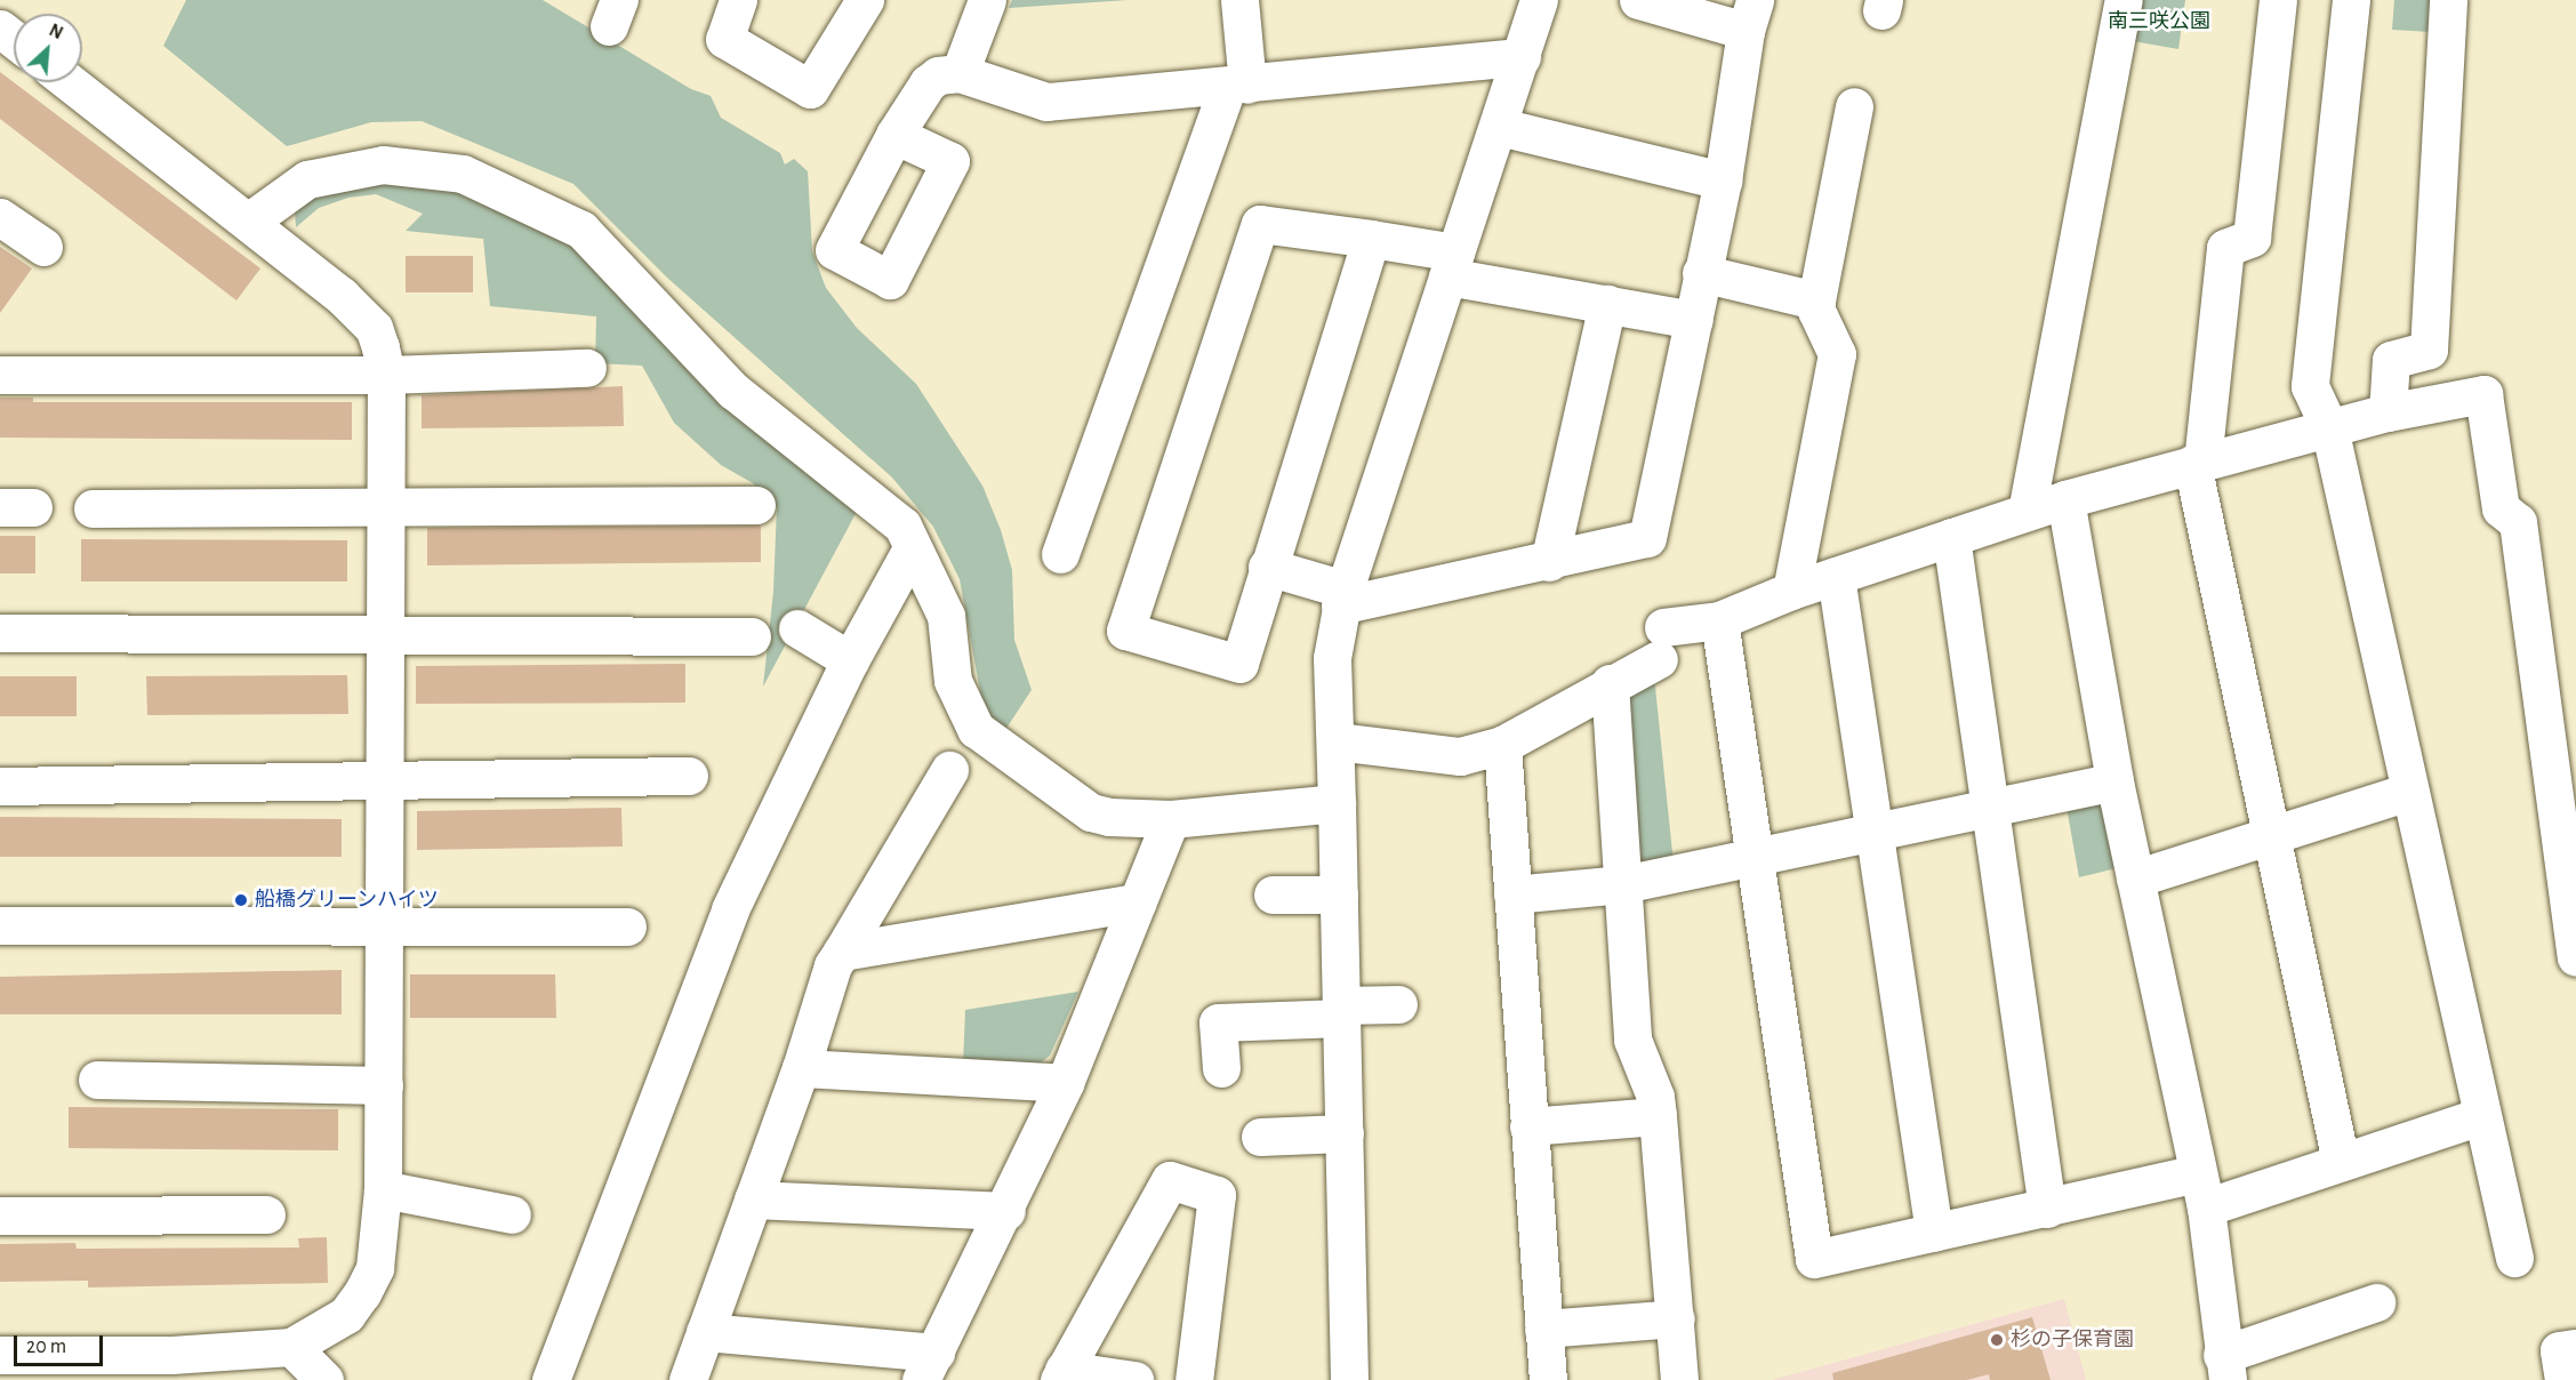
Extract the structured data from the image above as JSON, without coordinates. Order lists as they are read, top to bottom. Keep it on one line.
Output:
{"parks":["南三咲公園"],"places":["船橋グリーンハイツ","杉の子保育園"],"scale_bar":"20 m","north":"top right"}
